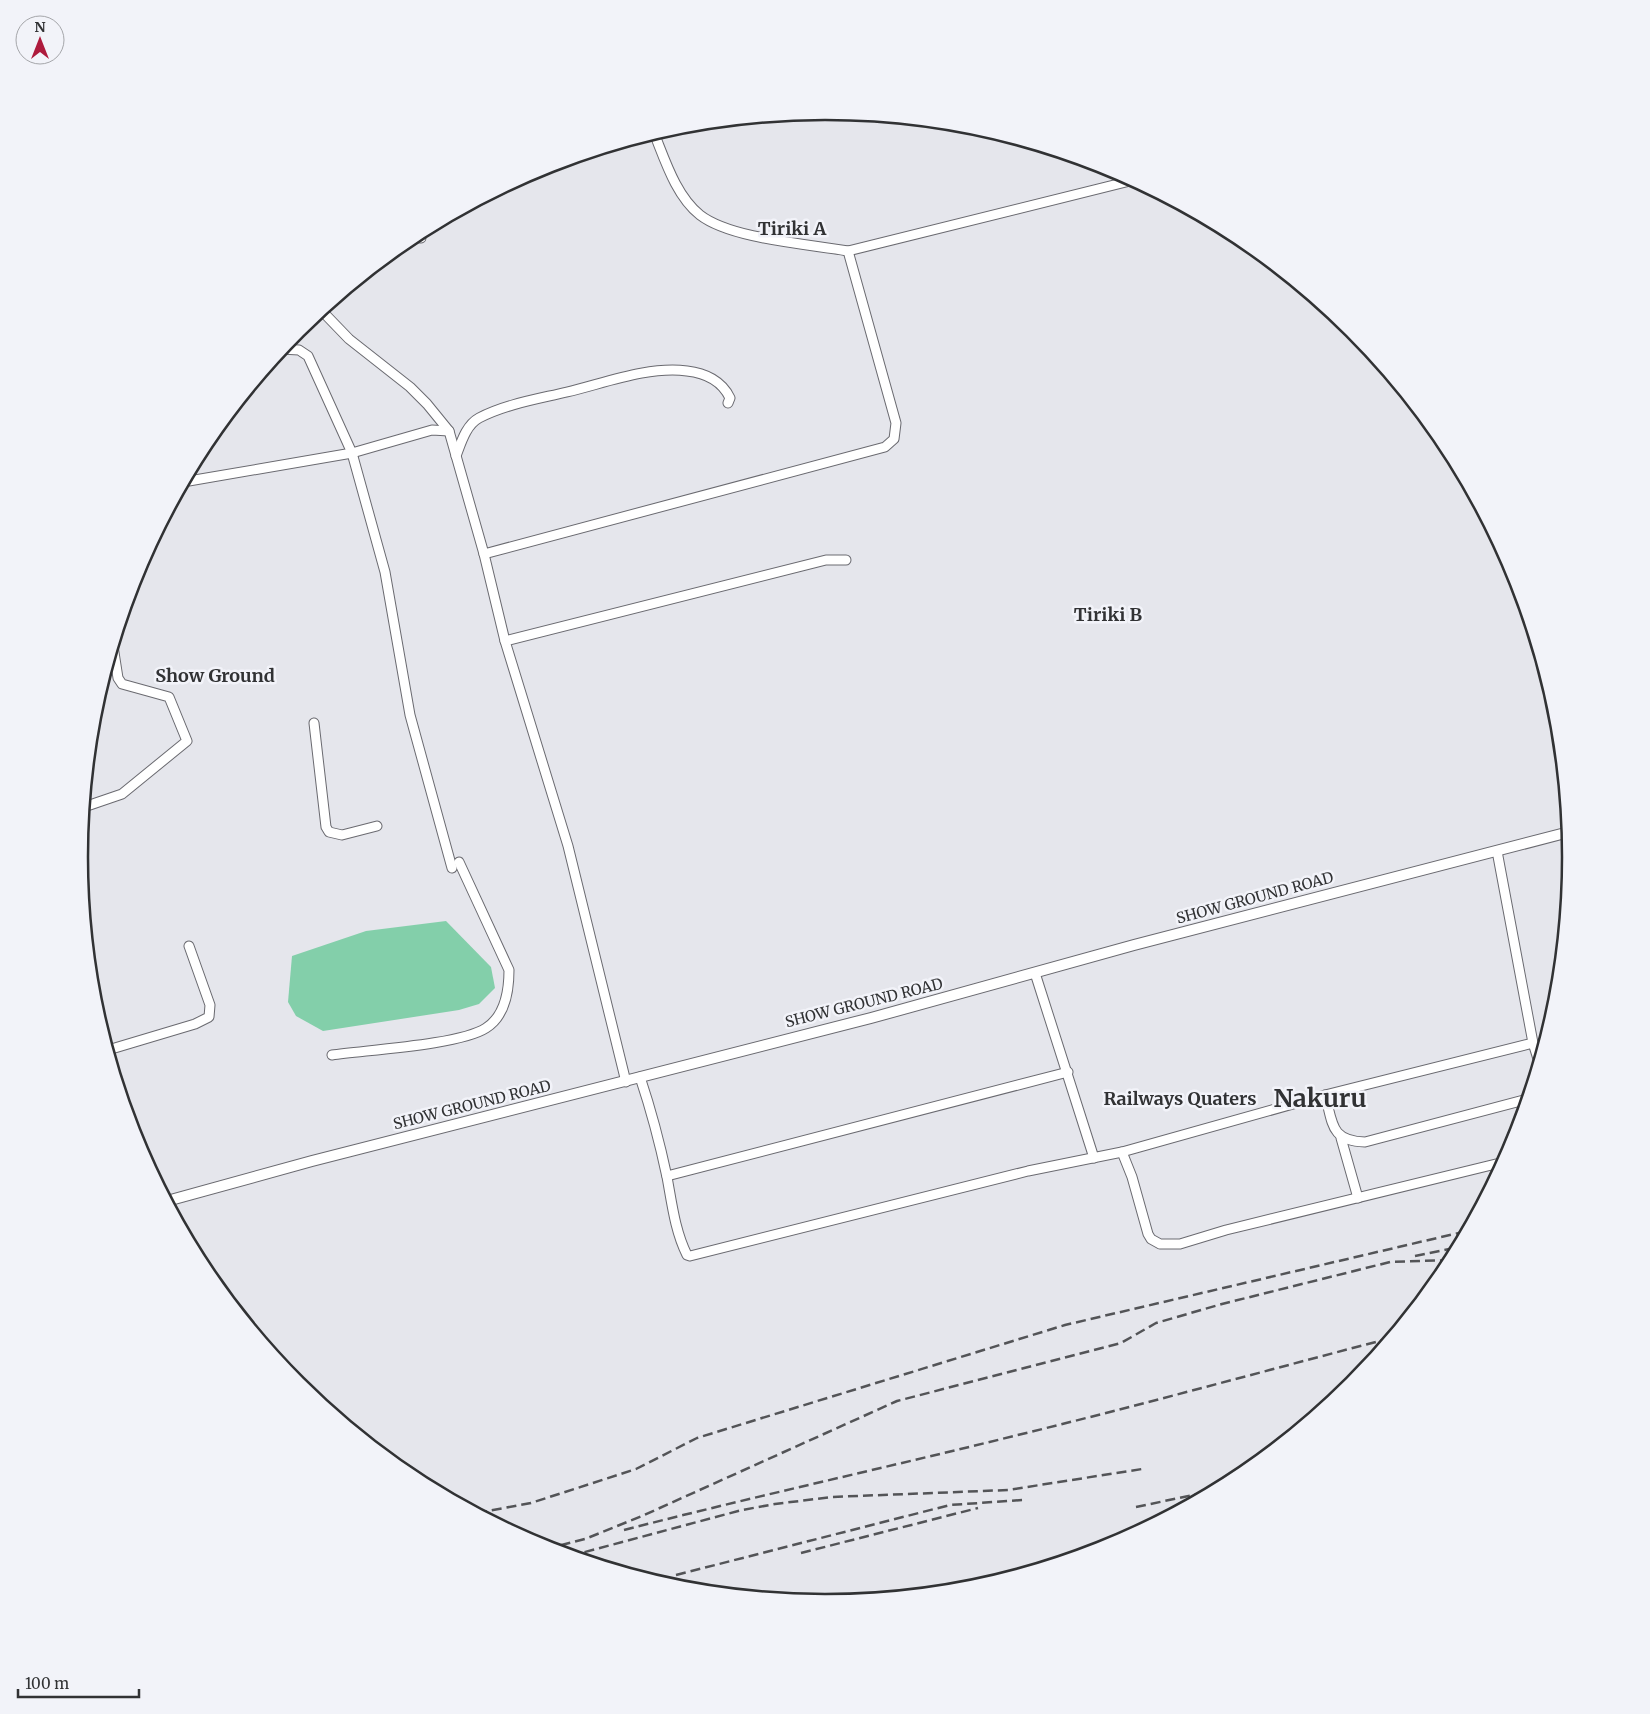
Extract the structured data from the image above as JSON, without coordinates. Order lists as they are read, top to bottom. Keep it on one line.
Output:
{"streets":{"main road":["SHOW GROUND ROAD"]},"districts":["Tiriki A","Tiriki B","Show Ground","Nakuru","Railways Quaters"],"scale_bar":"100 m","north":"top"}
